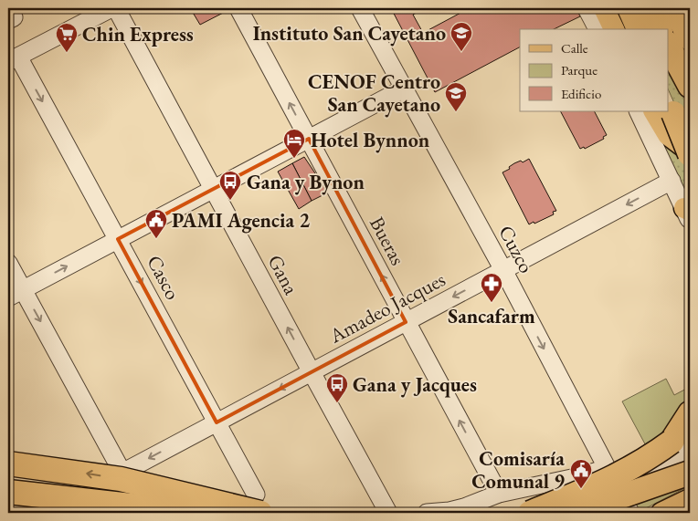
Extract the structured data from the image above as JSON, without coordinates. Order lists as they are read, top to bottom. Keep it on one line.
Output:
{"streets":{"street":["Bueras","Cuzco","Gana","Casco","Amadeo Jacques"]},"crossings":[["Bueras","Amadeo Jacques"],["Cuzco","Amadeo Jacques"],["Gana","Amadeo Jacques"],["Casco","Amadeo Jacques"]],"one_way":["Bueras","Cuzco","Gana","Casco","Amadeo Jacques"],"places":{"school or university":["Instituto San Cayetano","CENOF Centro San Cayetano"],"supermarket":["Chin Express"],"hotel":["Hotel Bynnon"],"bus stop":["Gana y Bynon","Gana y Jacques"],"public building":["PAMI Agencia 2","Comisaría Comunal 9"],"pharmacy":["Sancafarm"]},"legend":["Calle","Parque","Edificio"]}
